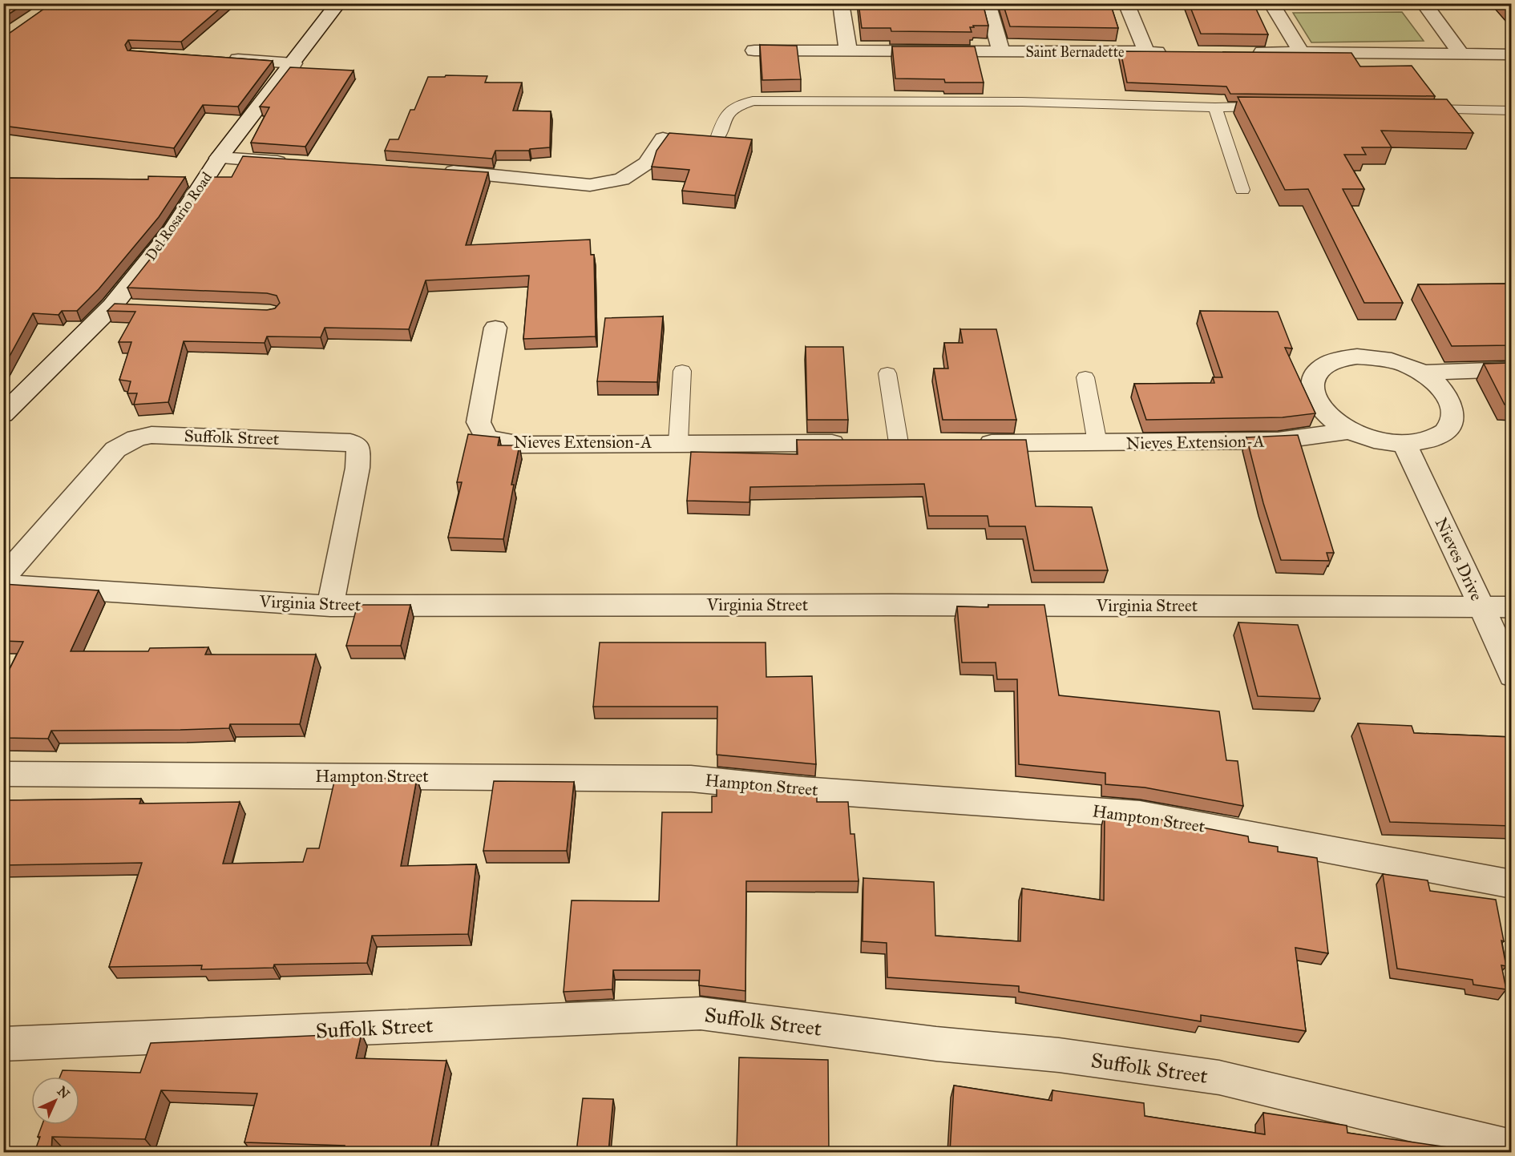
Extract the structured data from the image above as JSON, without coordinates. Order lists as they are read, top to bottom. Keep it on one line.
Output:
{"streets":{"street":["Saint Bernadette","Del Rosario Road","Suffolk Street","Nieves Extension-A","Nieves Drive","Virginia Street","Hampton Street"]},"crossings":[["Suffolk Street","Virginia Street"],["Nieves Extension-A","Nieves Drive"],["Nieves Drive","Virginia Street"]],"north":"top right"}
